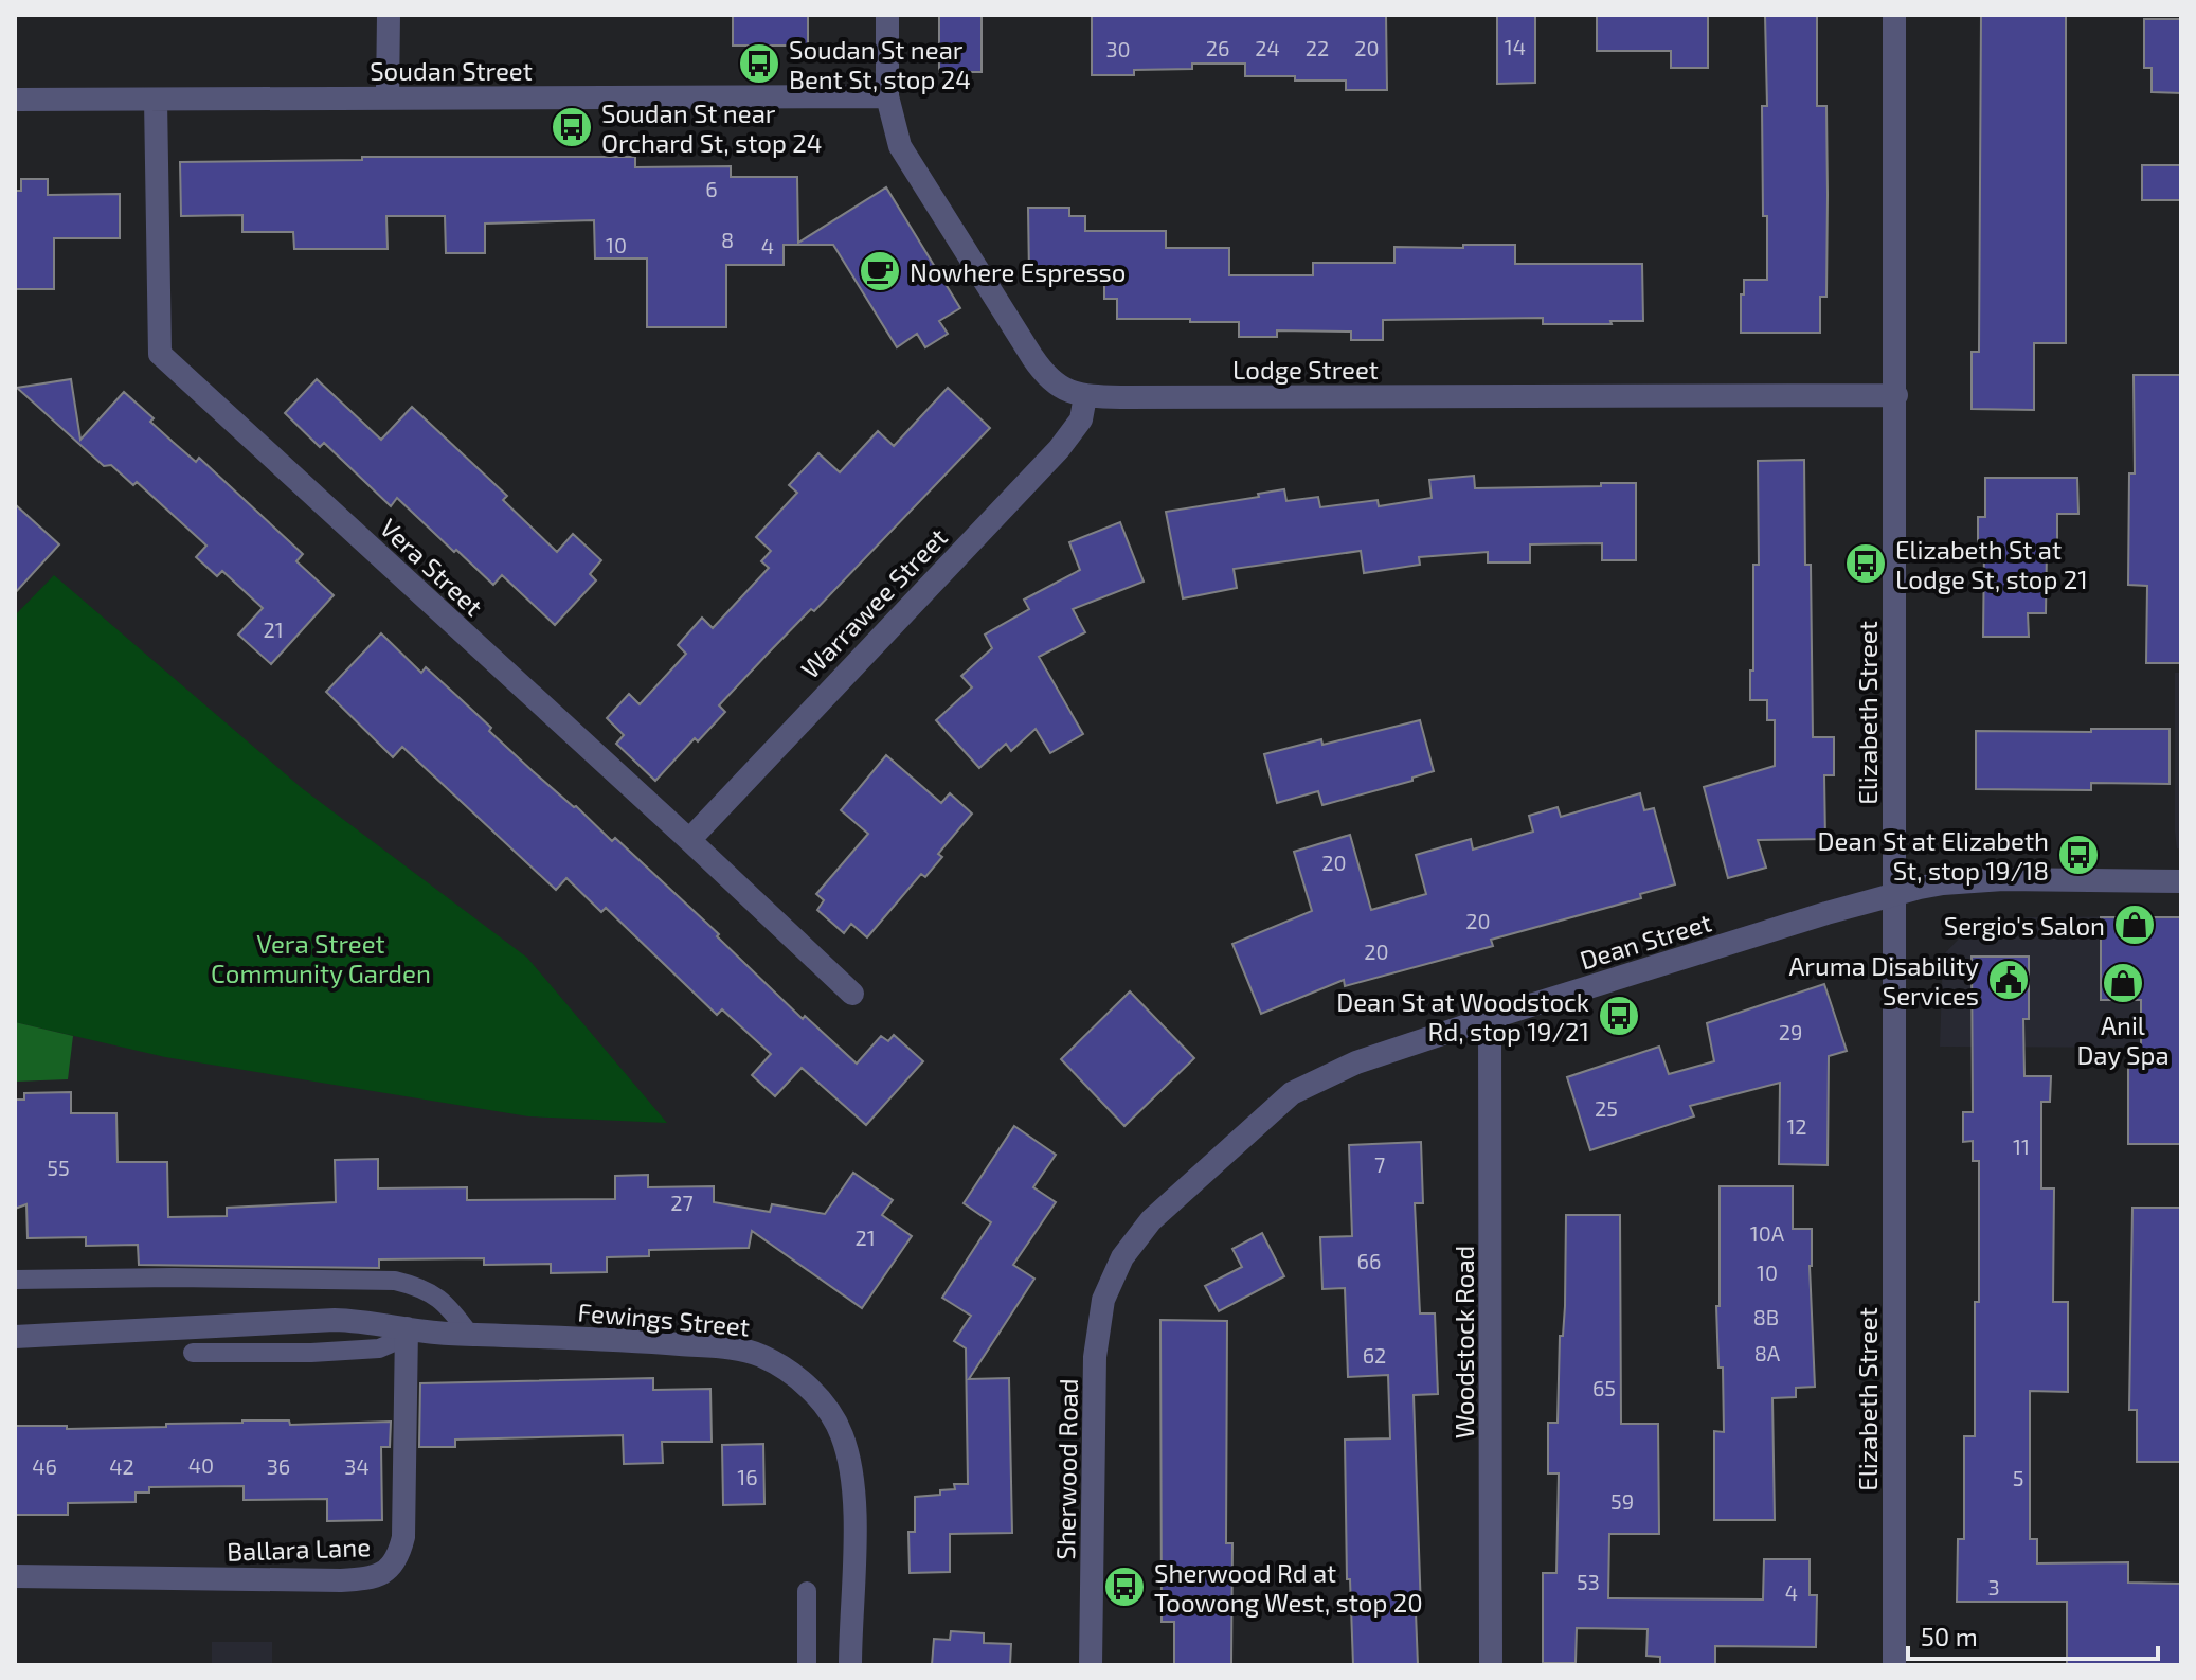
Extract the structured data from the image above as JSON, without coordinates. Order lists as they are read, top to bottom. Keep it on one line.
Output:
{"streets":{"street":["Soudan Street","Lodge Street","Vera Street","Warrawee Street","Elizabeth Street","Dean Street","Fewings Street","Woodstock Road","Sherwood Road","Ballara Lane"]},"crossings":[["Soudan Street","Lodge Street"],["Soudan Street","Vera Street"],["Lodge Street","Warrawee Street"],["Lodge Street","Elizabeth Street"],["Vera Street","Warrawee Street"],["Elizabeth Street","Dean Street"],["Dean Street","Woodstock Road"],["Dean Street","Sherwood Road"],["Fewings Street","Ballara Lane"]],"parks":["Vera Street Community Garden"],"places":{"bus stop":["Soudan St near Bent St, stop 24","Soudan St near Orchard St, stop 24","Elizabeth St at Lodge St, stop 21","Dean St at Elizabeth St, stop 19/18","Dean St at Woodstock Rd, stop 19/21","Sherwood Rd at Toowong West, stop 20"],"cafe":["Nowhere Espresso"],"shop":["Sergio's Salon","Anil Day Spa"],"public building":["Aruma Disability Services"]},"house_numbers":["14","26","24","22","20","30","6","8","10","4","21","20","20","20","29","25","12","11","7","55","27","10A","21","66","10","8B","8A","62","65","40","46","42","36","34","16","5","59","53","3","4"],"scale_bar":"50 m"}
